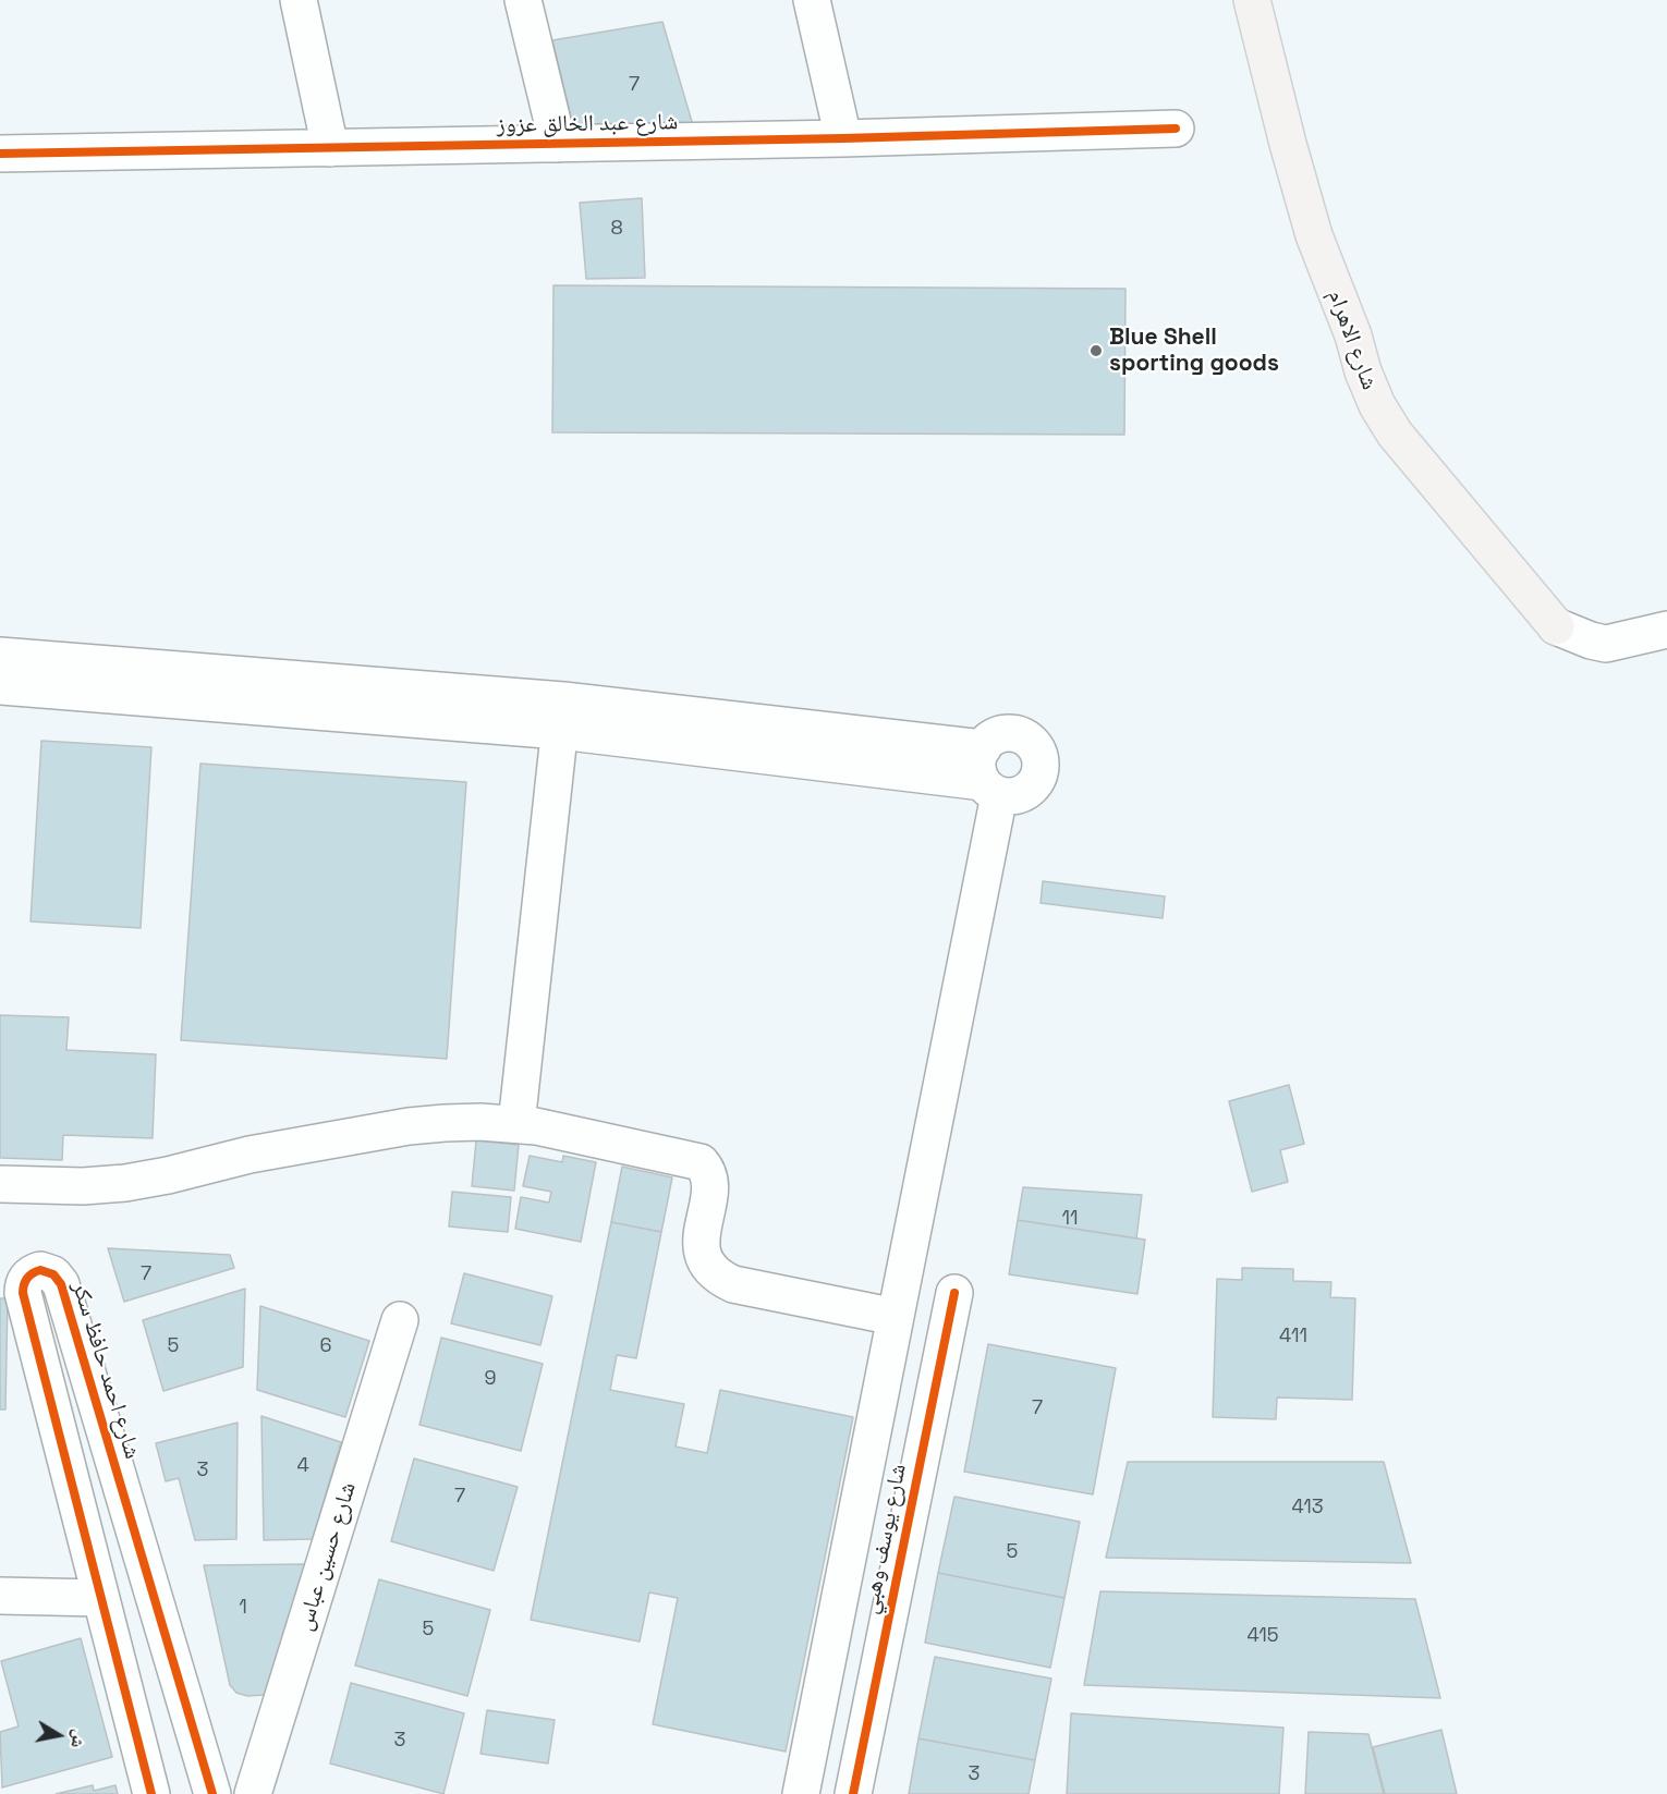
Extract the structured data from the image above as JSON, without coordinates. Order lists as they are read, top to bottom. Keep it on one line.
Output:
{"streets":{"main road":["شارع الاهرام"],"street":["شارع عبد الخالق عزوز","شارع احمد حافظ سكر","شارع يوسف وهبي","شارع حسين عباس"]},"places":["Blue Shell sporting goods"],"house_numbers":["7","8","11","7","411","5","6","9","7","4","3","7","413","5","1","5","415","3","3"],"north":"right"}
